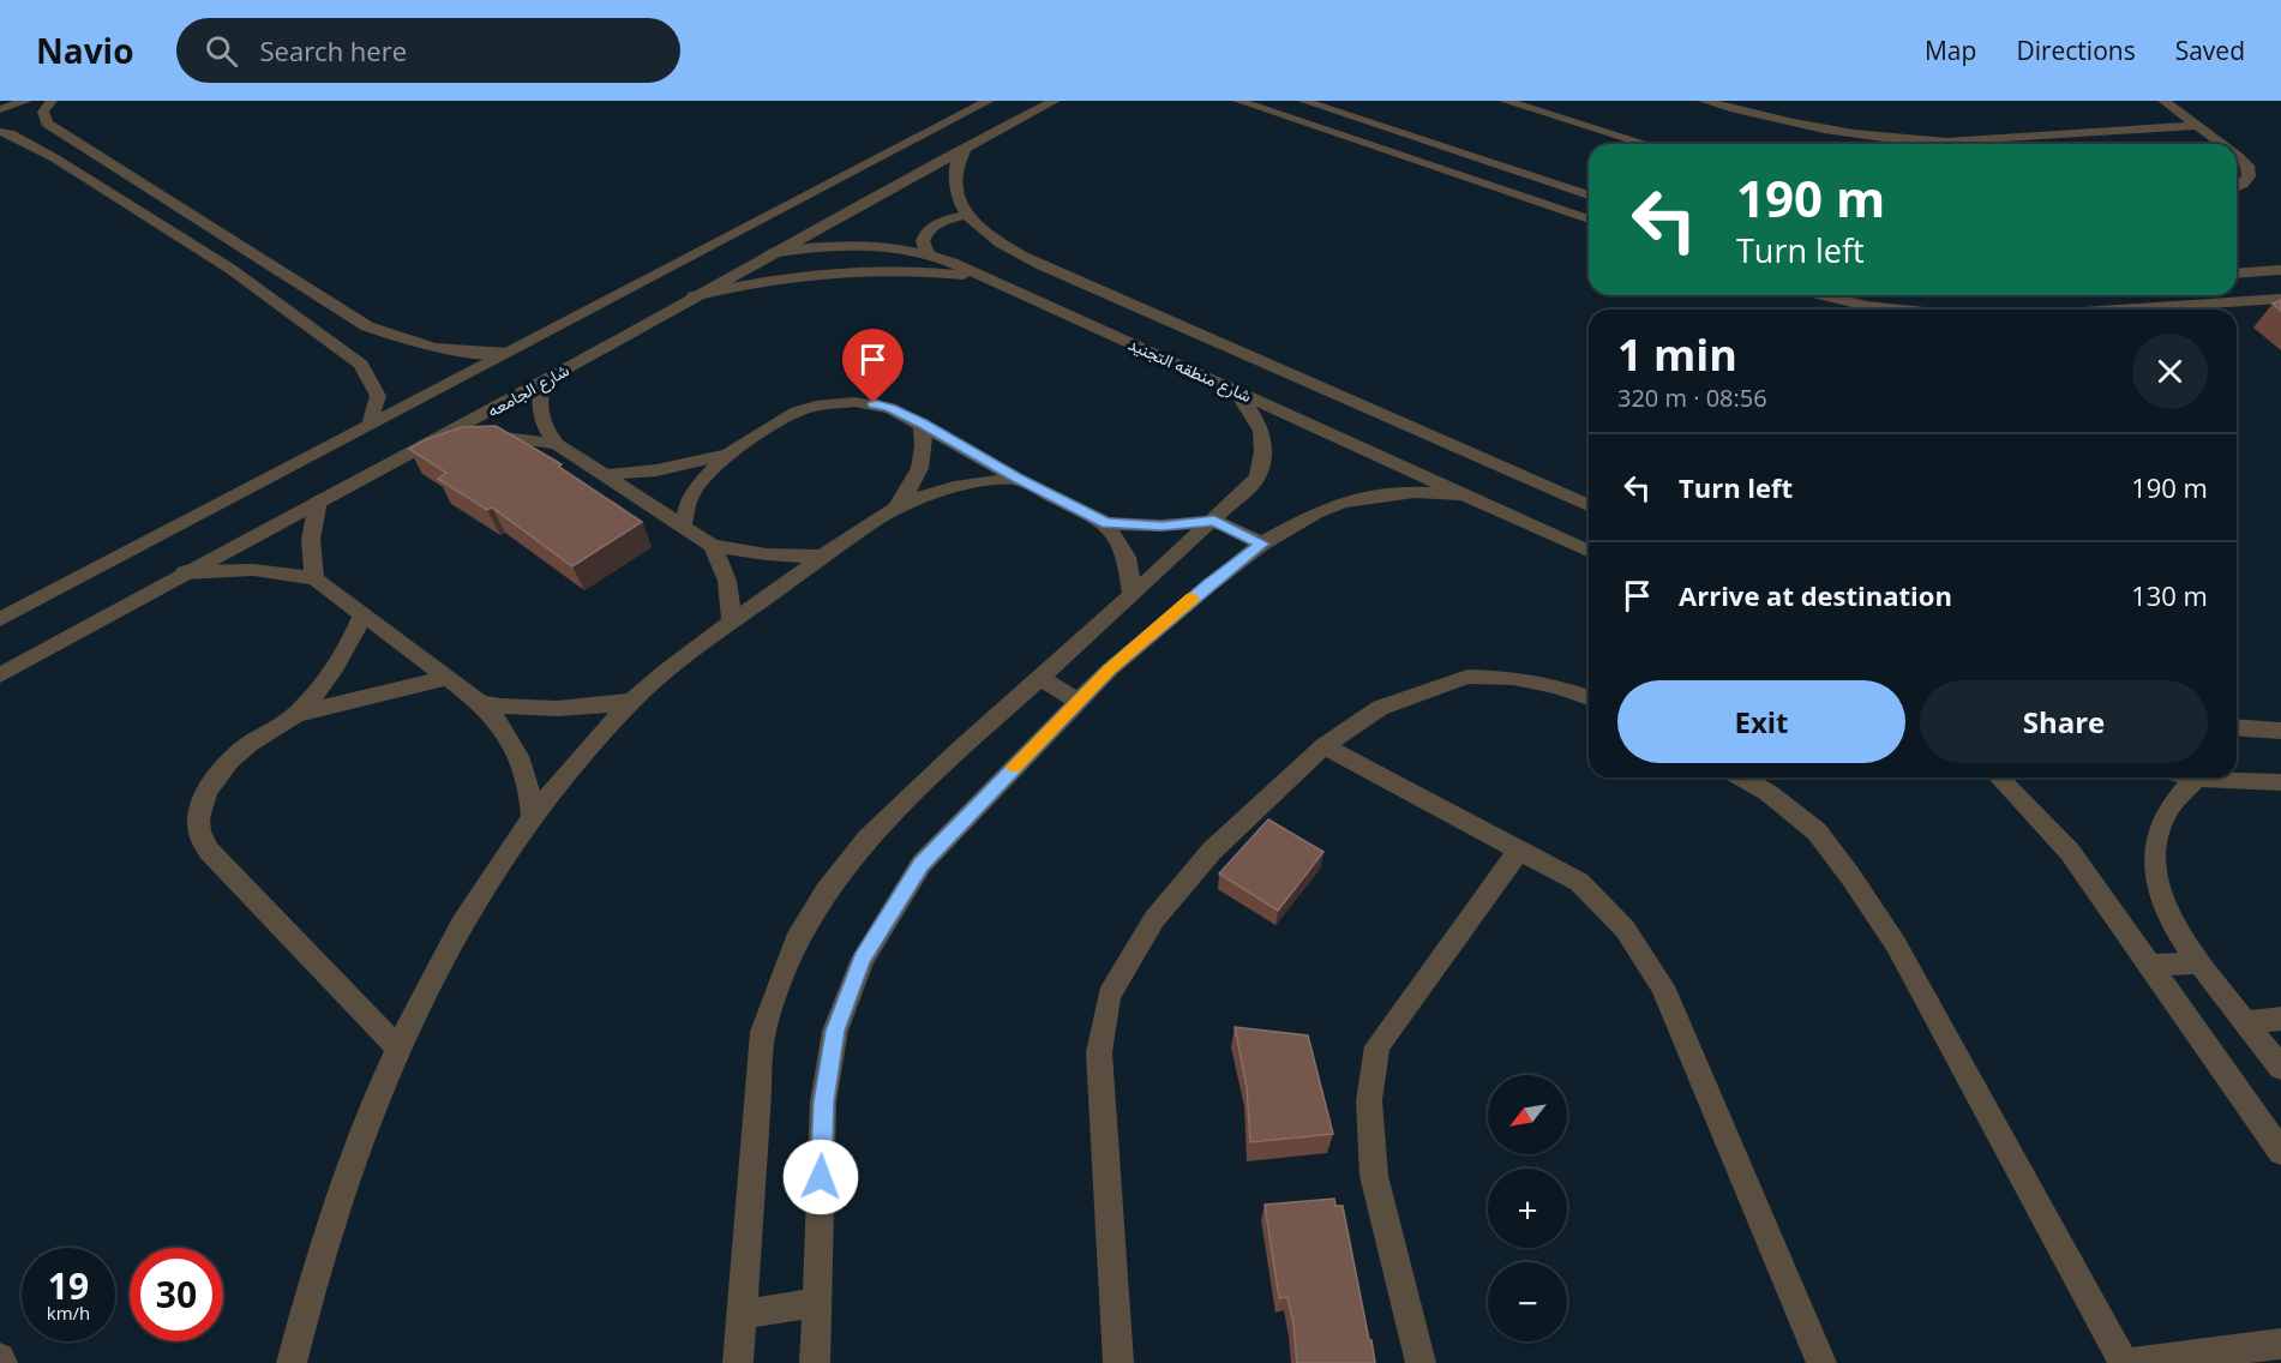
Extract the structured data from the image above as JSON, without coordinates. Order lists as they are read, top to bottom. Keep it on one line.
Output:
{"streets":{"street":["شارع منطقه التجنيد","شارع الجامعه"]},"crossings":[["شارع منطقه التجنيد","شارع الجامعه"]],"north":"bottom left","page":{"header":"Navio","search":"Search here","nav":["Map","Directions","Saved"],"turn":["190 m","Turn left"],"heading":["1 min","320 m · 08:56"],"list":[{"name":"Turn left","value":"190 m"},{"name":"Arrive at destination","value":"130 m"}],"buttons":["Exit","Share"],"map_buttons":["+","−"],"speed":"19 km/h","limit":"30"}}
